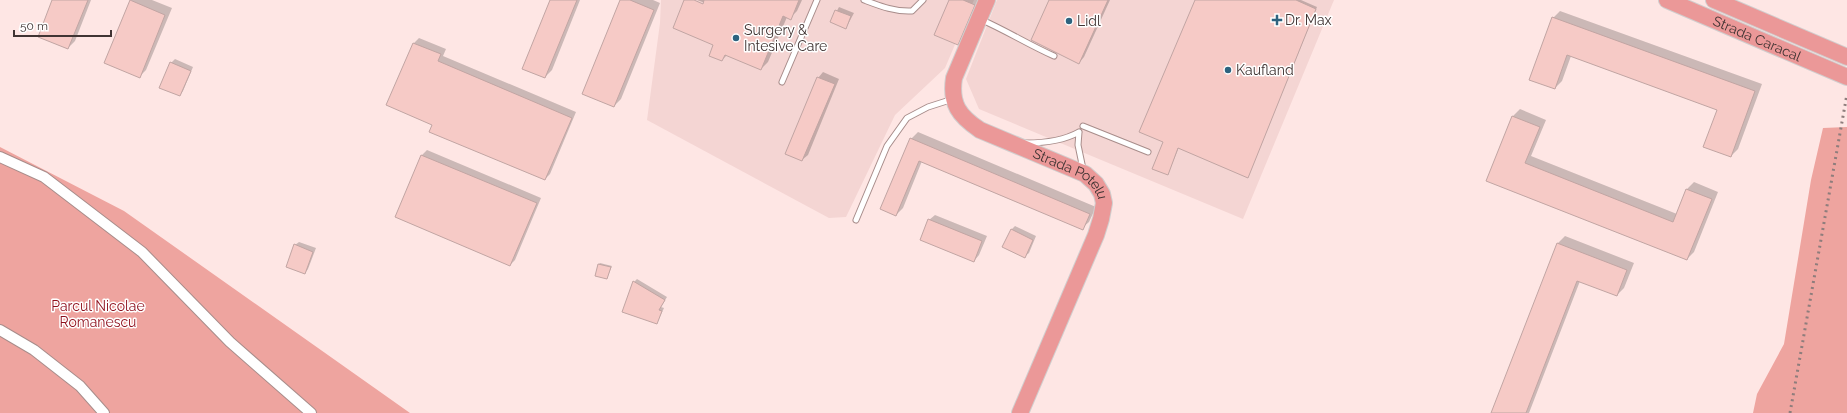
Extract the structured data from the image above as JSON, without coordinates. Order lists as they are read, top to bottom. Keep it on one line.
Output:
{"streets":{"main road":["Strada Caracal","Strada Potelu"]},"parks":["Parcul Nicolae Romanescu"],"places":{"health":["Dr. Max"],"other":["Lidl","Surgery & Intesive Care","Kaufland"]},"scale_bar":"50 m"}
